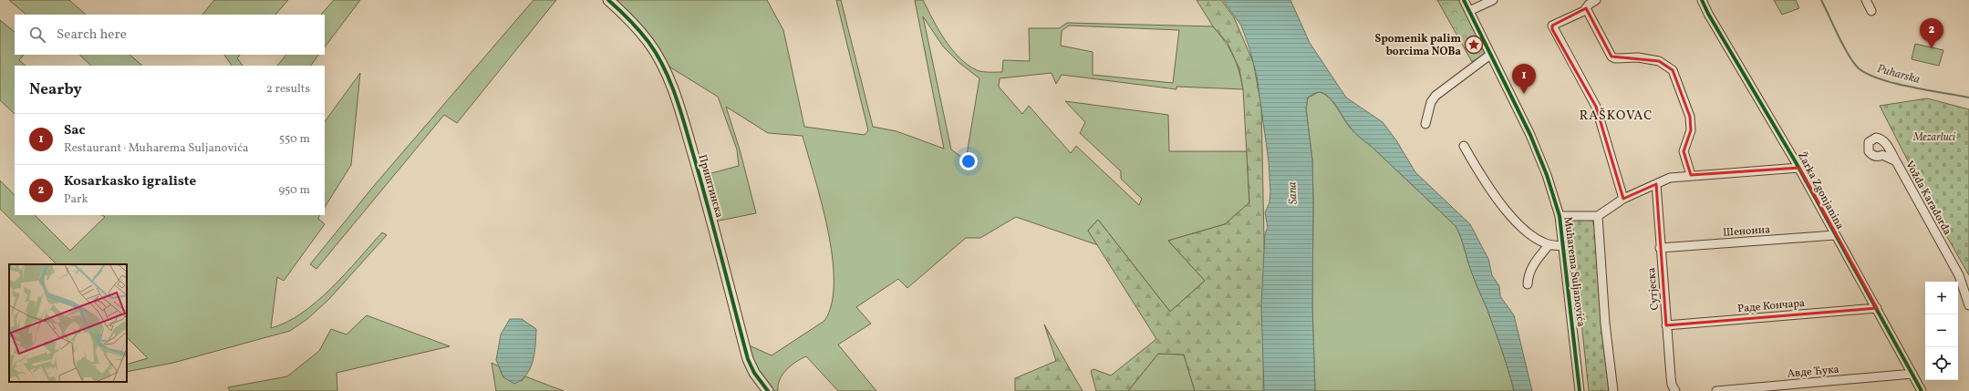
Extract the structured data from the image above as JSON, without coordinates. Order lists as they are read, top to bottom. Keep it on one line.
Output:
{"streets":{"street":["Приштинска","Žarka Zgonjanina","Vožda Karađorđa","Шеноина","Muharema Suljanovića","Сутјеска","Раде Кончара","Авде Ћука"]},"crossings":[["Žarka Zgonjanina","Шеноина"],["Žarka Zgonjanina","Раде Кончара"],["Žarka Zgonjanina","Авде Ћука"],["Шеноина","Сутјеска"],["Сутјеска","Раде Кончара"]],"districts":["RAŠKOVAC"],"water":["Puharska","Sana"],"parks":["Mezarluci"],"places":{"place":["Spomenik palim borcima NOBa"]},"page":{"search":"Search here","pins":["2","1"],"heading":["Nearby","2 results"],"list":[{"mark":"1","name":"Sac","note":"Restaurant · Muharema Suljanovića","value":"550 m"},{"mark":"2","name":"Kosarkasko igraliste","note":"Park","value":"950 m"}],"map_buttons":["+","−"]}}
